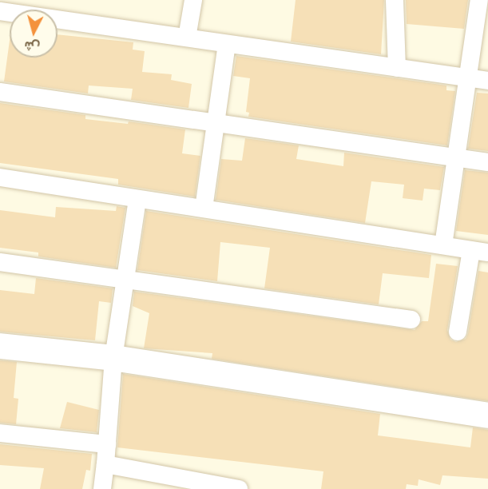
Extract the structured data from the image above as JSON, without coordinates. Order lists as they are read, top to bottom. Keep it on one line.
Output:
{"north":"bottom"}
